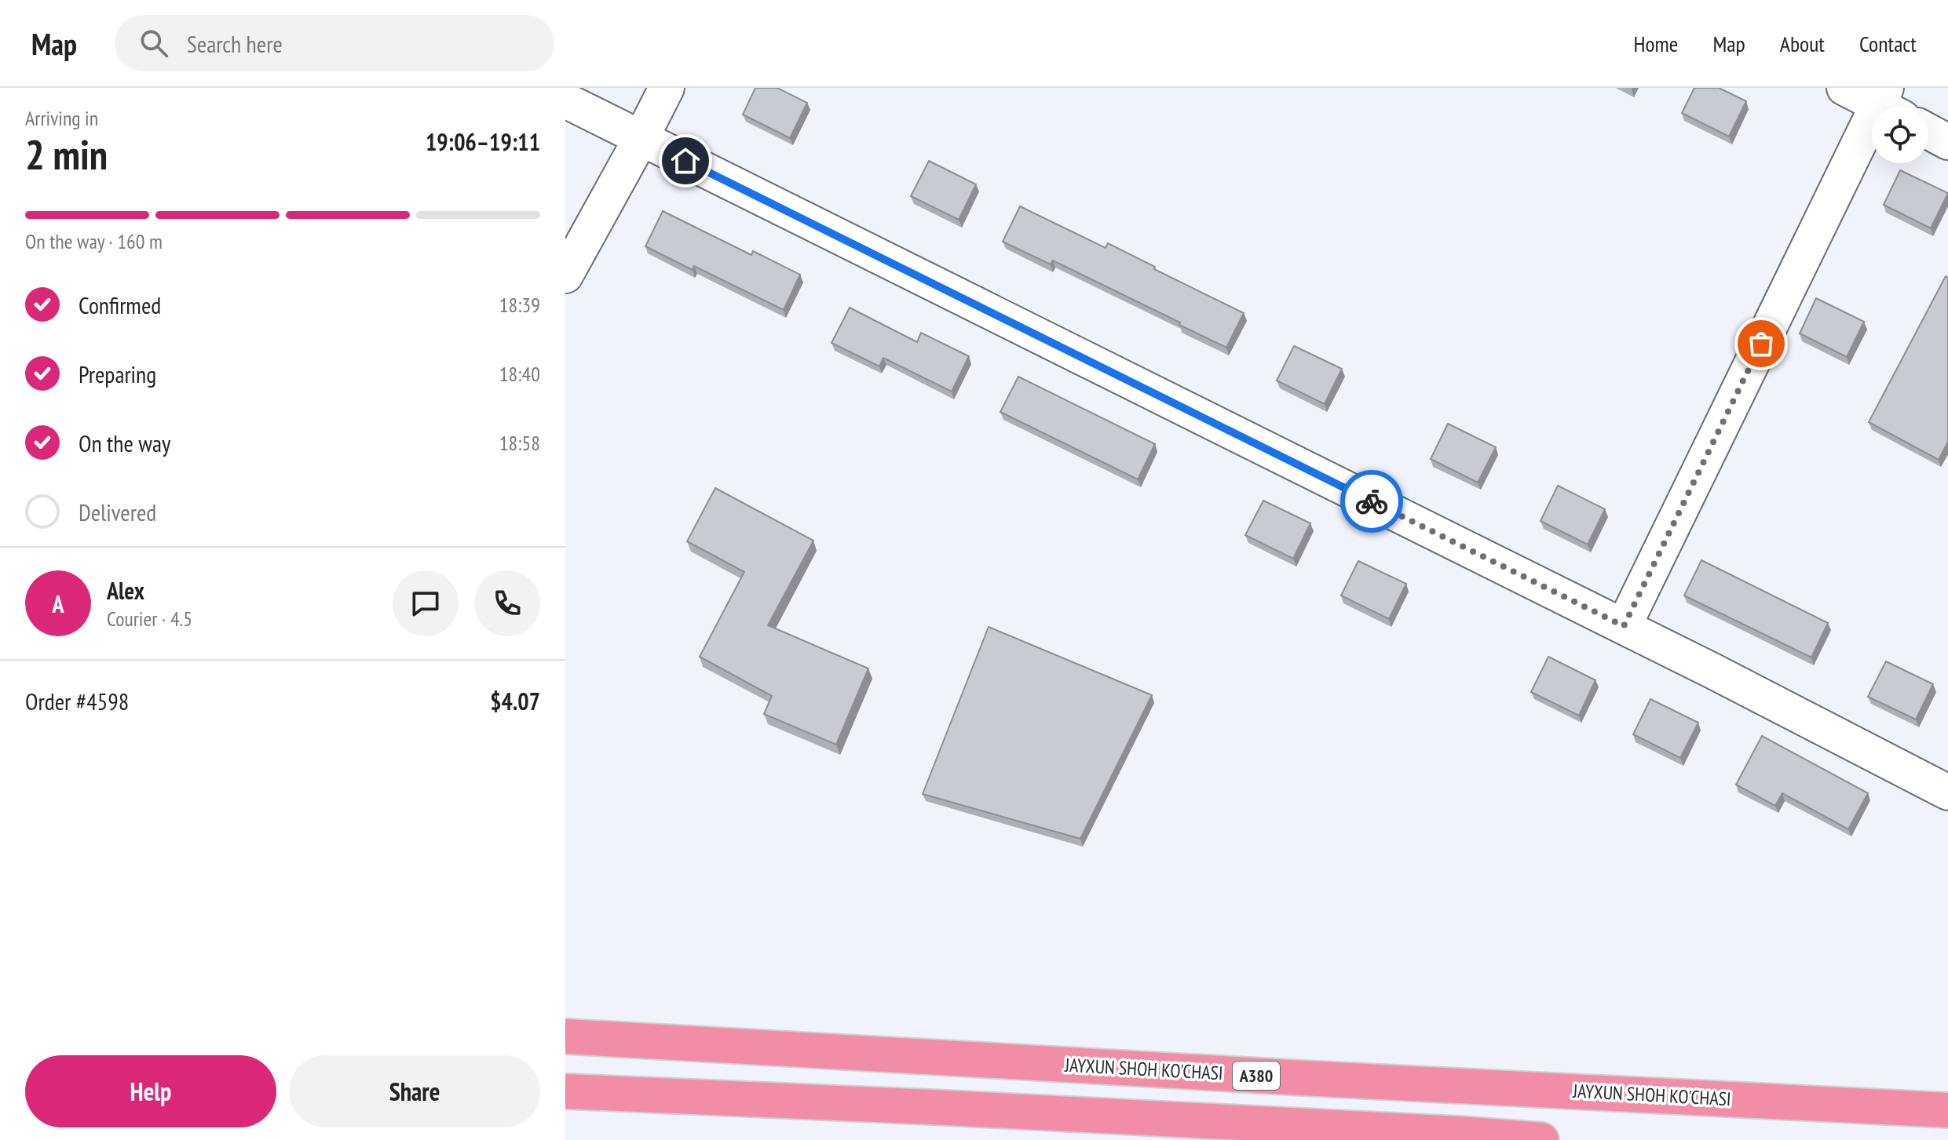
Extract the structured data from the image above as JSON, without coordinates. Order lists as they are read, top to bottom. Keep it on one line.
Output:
{"streets":{"highway":["JAYXUN SHOH KO'CHASI","A380"]},"page":{"header":"Map","search":"Search here","nav":["Home","Map","About","Contact"],"heading":["2 min","Arriving in","19:06–19:11"],"panel":["Alex","Courier · 4.5","Order #4598","$4.07"],"bar":"On the way · 160 m","list":[["Confirmed","18:39"],["Preparing","18:40"],["On the way","18:58"],"Delivered"],"round":"A","buttons":["Help","Share"]}}
